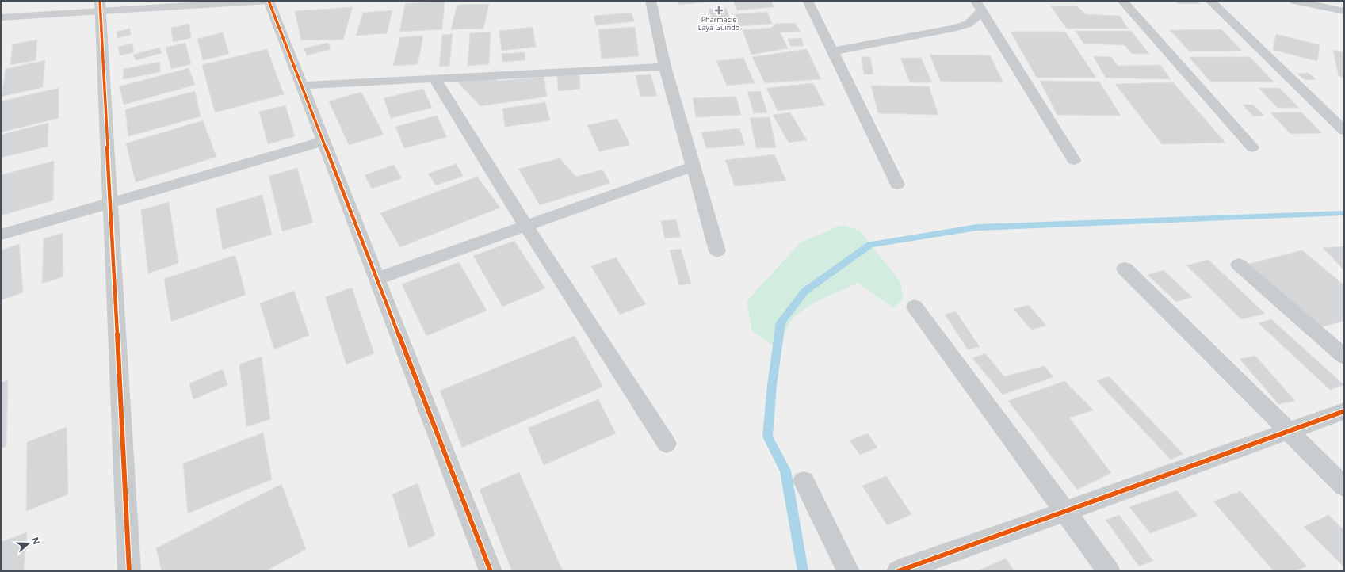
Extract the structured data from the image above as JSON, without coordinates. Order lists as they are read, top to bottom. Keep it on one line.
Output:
{"places":{"health":["Pharmacie Laya Guindo"]},"north":"right"}
